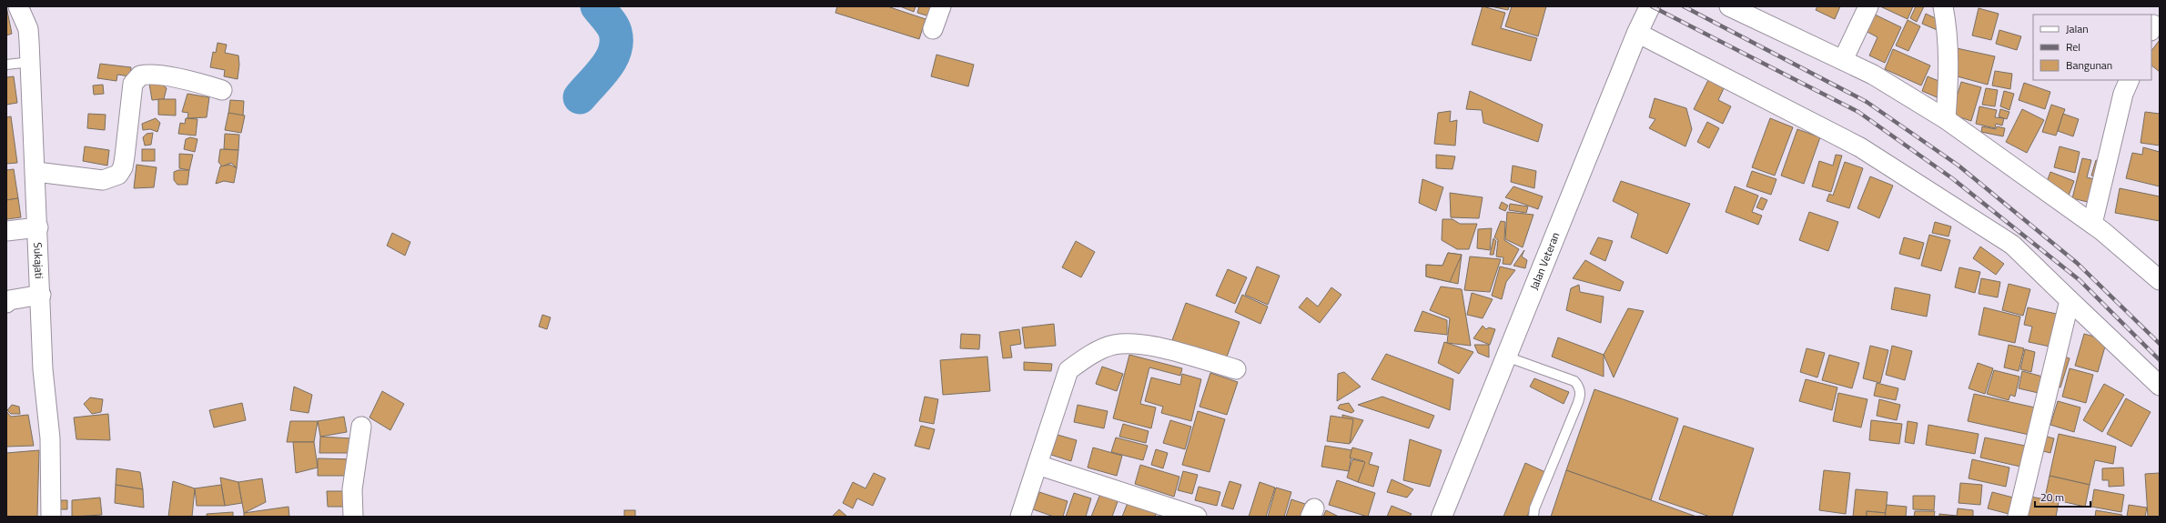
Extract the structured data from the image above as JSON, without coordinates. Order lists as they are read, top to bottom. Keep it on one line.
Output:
{"streets":{"highway":["Jalan Veteran"],"street":["Sukajati"]},"legend":["Jalan","Rel","Bangunan"],"scale_bar":"20 m"}
